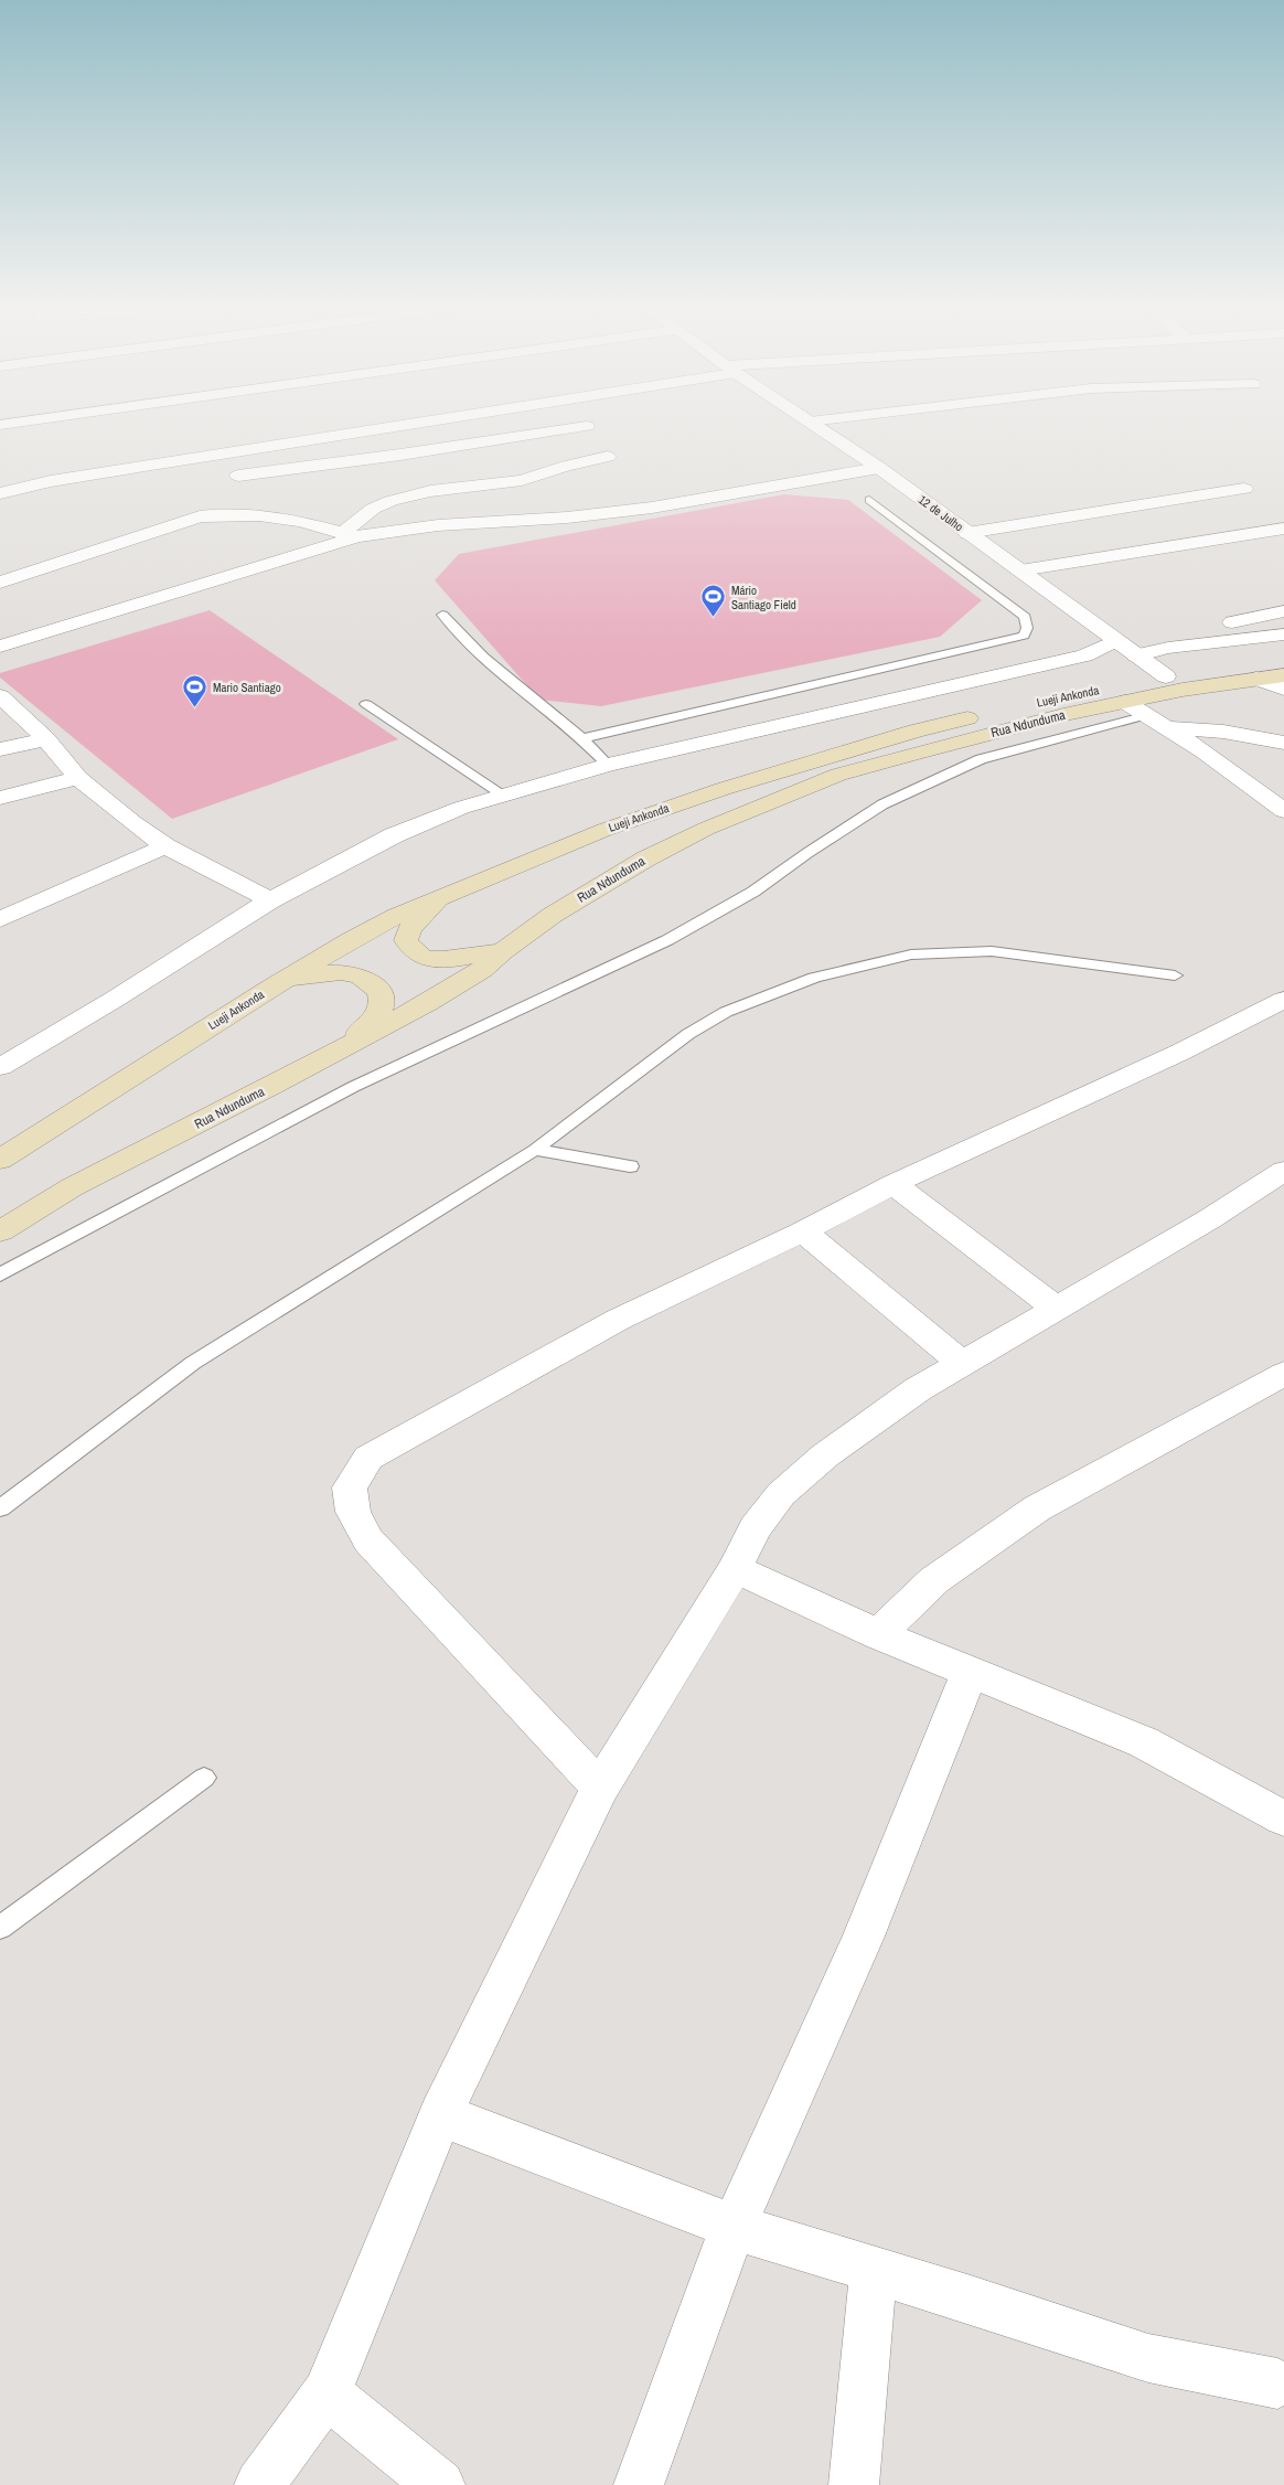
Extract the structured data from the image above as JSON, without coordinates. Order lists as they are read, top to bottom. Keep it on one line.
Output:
{"streets":{"main road":["Lueji Ankonda","Rua Ndunduma"],"street":["12 de Julho"]},"crossings":[["12 de Julho","Lueji Ankonda"]],"places":{"sports":["Mário Santiago Field","Mario Santiago"]}}
